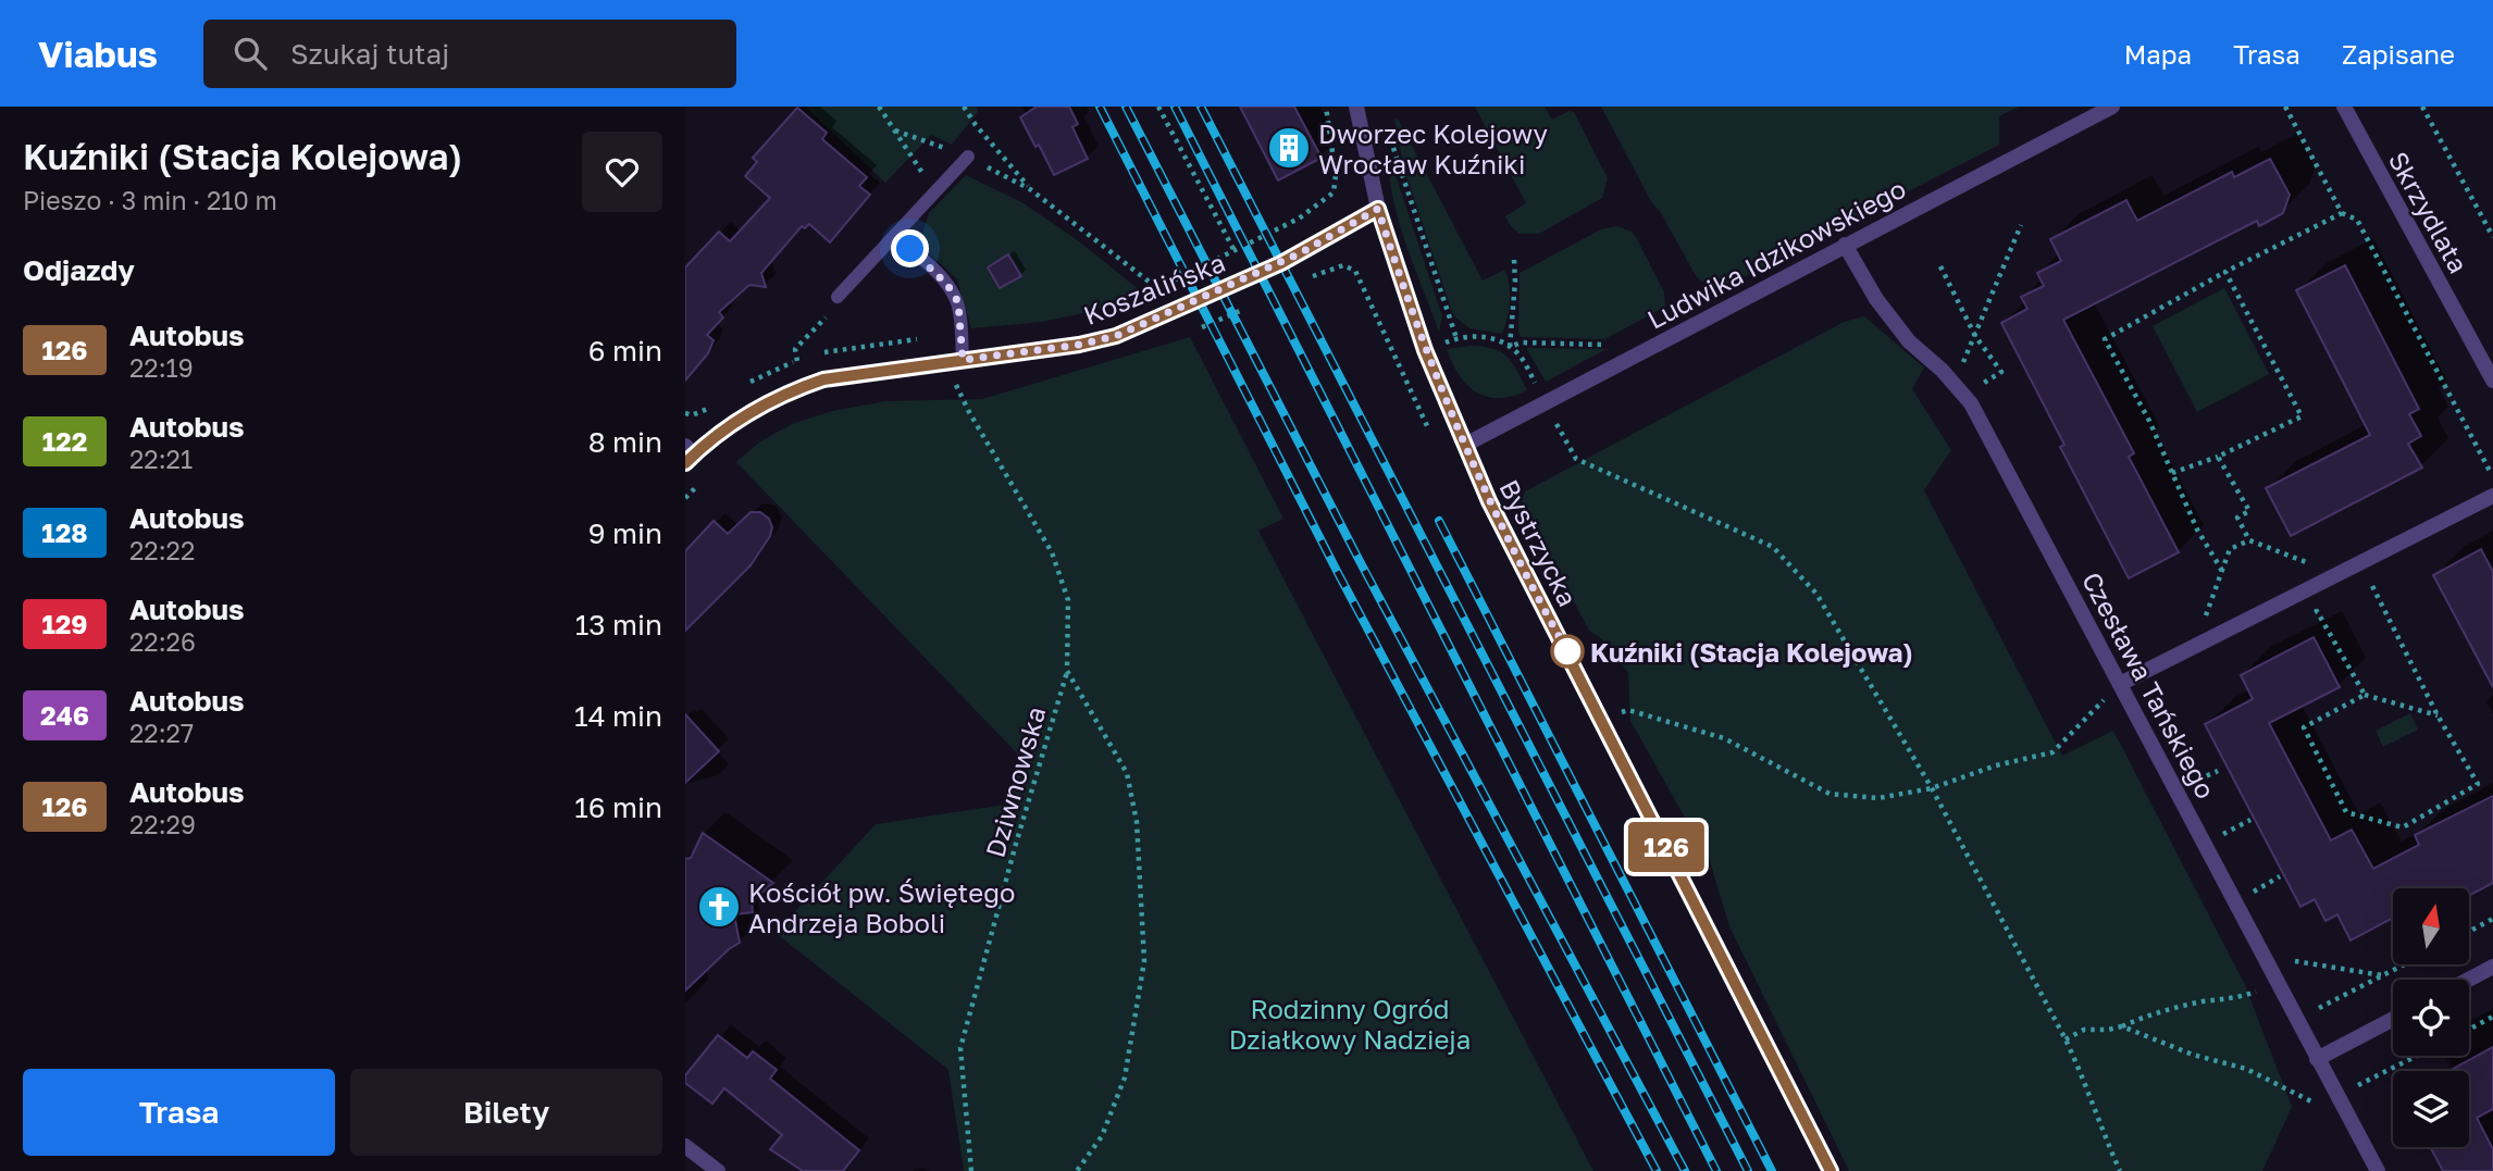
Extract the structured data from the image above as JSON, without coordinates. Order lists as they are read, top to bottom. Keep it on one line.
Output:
{"streets":{"street":["Skrzydlata","Ludwika Idzikowskiego","Koszalińska","Bystrzycka","Czesława Tańskiego"],"path":["Dziwnowska"]},"crossings":[["Ludwika Idzikowskiego","Bystrzycka"],["Ludwika Idzikowskiego","Czesława Tańskiego"],["Koszalińska","Bystrzycka"],["Koszalińska","Dziwnowska"]],"parks":["Rodzinny Ogród Działkowy Nadzieja"],"places":{"building":["Dworzec Kolejowy Wrocław Kuźniki"],"other":["Kuźniki (Stacja Kolejowa)"],"church":["Kościół pw. Świętego Andrzeja Boboli"]},"lines":["bus line 126"],"north":"top","page":{"header":"Viabus","search":"Szukaj tutaj","nav":["Mapa","Trasa","Zapisane"],"heading":[["Kuźniki (Stacja Kolejowa)","Pieszo · 3 min · 210 m"],"Odjazdy"],"on_map":"126","list":[{"mark":"126","name":"Autobus","note":"22:19","value":"6 min"},{"mark":"122","name":"Autobus","note":"22:21","value":"8 min"},{"mark":"128","name":"Autobus","note":"22:22","value":"9 min"},{"mark":"129","name":"Autobus","note":"22:26","value":"13 min"},{"mark":"246","name":"Autobus","note":"22:27","value":"14 min"},{"mark":"126","name":"Autobus","note":"22:29","value":"16 min"}],"buttons":["Trasa","Bilety"]}}
